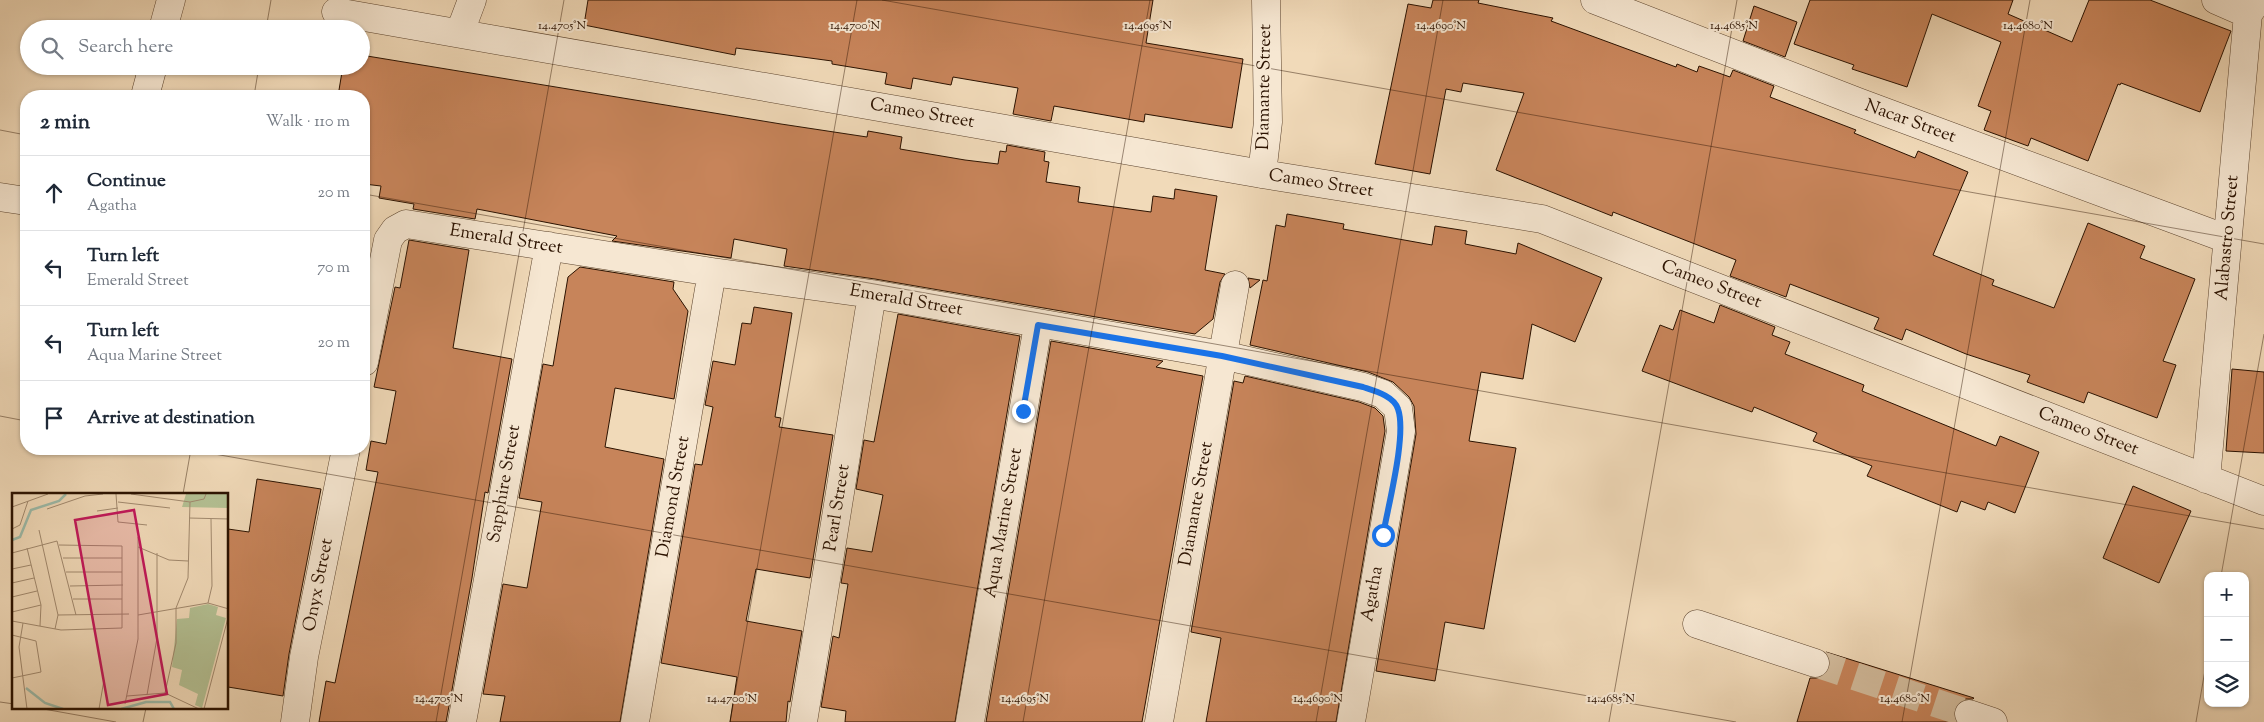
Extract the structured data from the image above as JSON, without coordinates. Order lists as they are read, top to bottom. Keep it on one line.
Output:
{"streets":{"street":["Diamante Street","Cameo Street","Nacar Street","Alabastro Street","Emerald Street","Sapphire Street","Diamond Street","Pearl Street","Aqua Marine Street","Onyx Street","Agatha"]},"crossings":[["Diamante Street","Cameo Street"],["Diamante Street","Emerald Street"],["Cameo Street","Alabastro Street"],["Nacar Street","Alabastro Street"],["Emerald Street","Sapphire Street"],["Emerald Street","Diamond Street"],["Emerald Street","Pearl Street"],["Emerald Street","Aqua Marine Street"],["Emerald Street","Agatha"]],"page":{"search":"Search here","heading":["2 min","Walk · 110 m"],"list":[["Continue","Agatha","20 m"],["Turn left","Emerald Street","70 m"],["Turn left","Aqua Marine Street","20 m"],"Arrive at destination"],"map_buttons":["+","−"]},"coordinates":["14.4705°N","14.4700°N","14.4695°N","14.4690°N","14.4685°N","14.4680°N"]}
